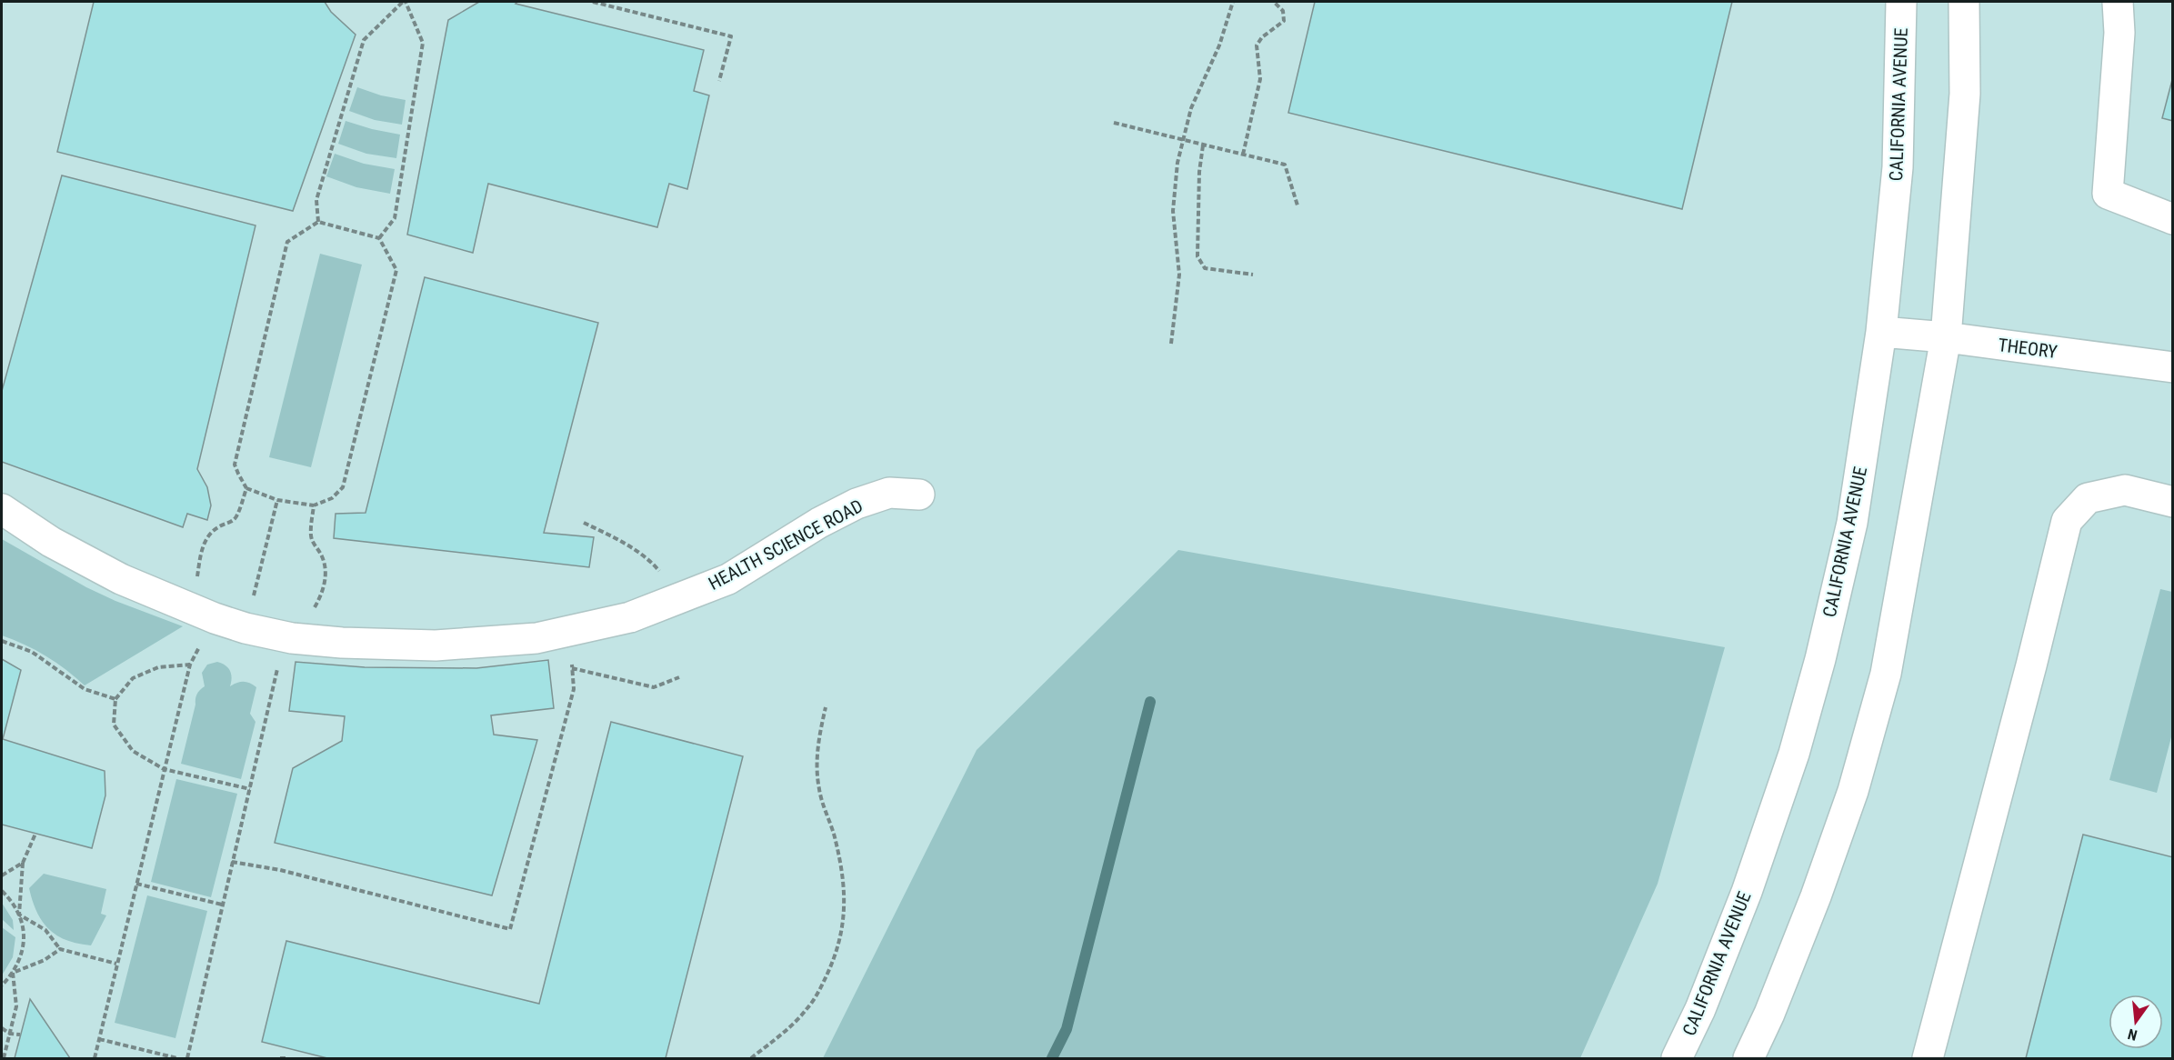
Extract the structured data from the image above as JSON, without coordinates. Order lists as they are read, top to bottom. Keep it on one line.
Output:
{"streets":{"street":["CALIFORNIA AVENUE","THEORY","HEALTH SCIENCE ROAD"]},"crossings":[["CALIFORNIA AVENUE","THEORY"]],"north":"bottom"}
